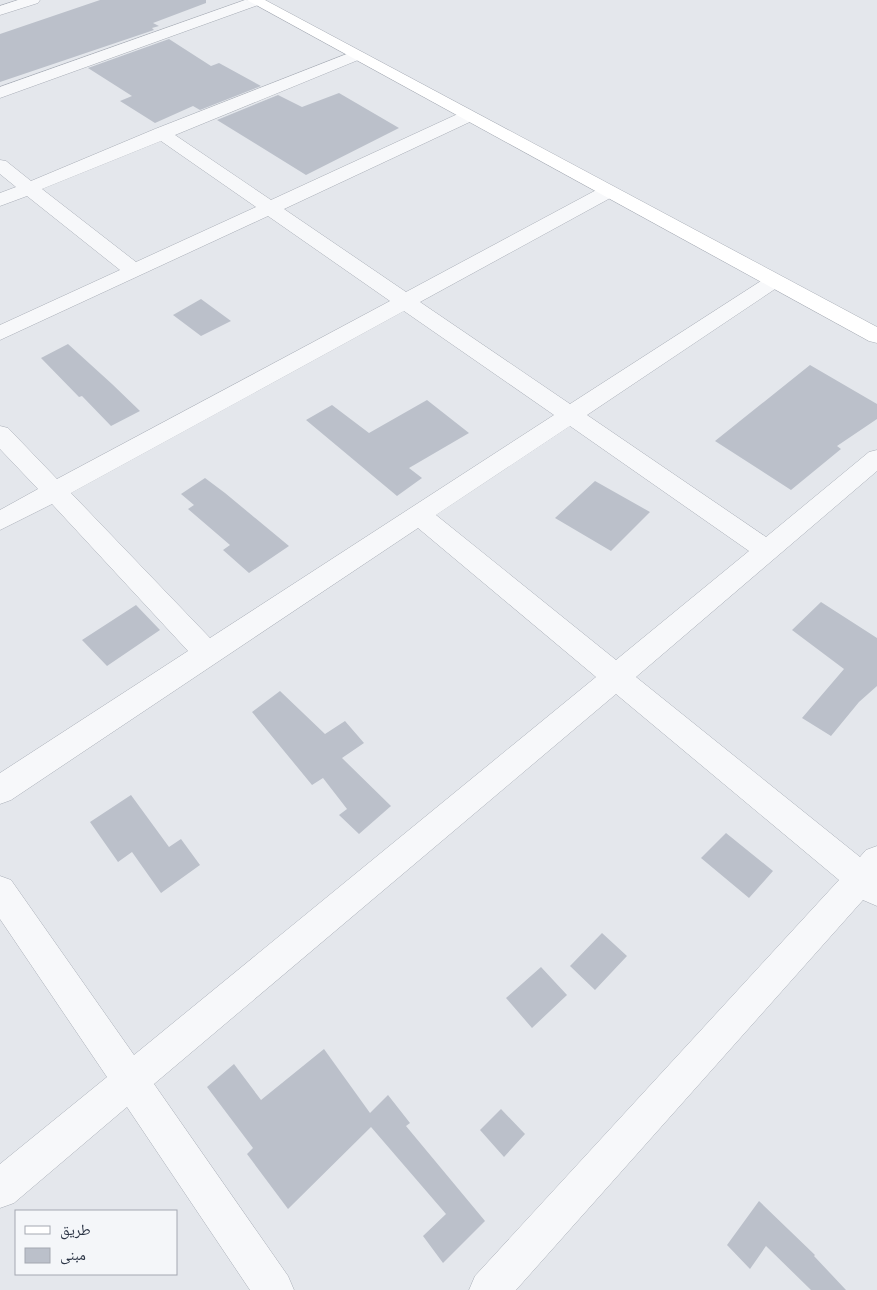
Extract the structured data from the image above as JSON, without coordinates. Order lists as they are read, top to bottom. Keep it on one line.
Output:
{"legend":["طريق","مبنى"]}
